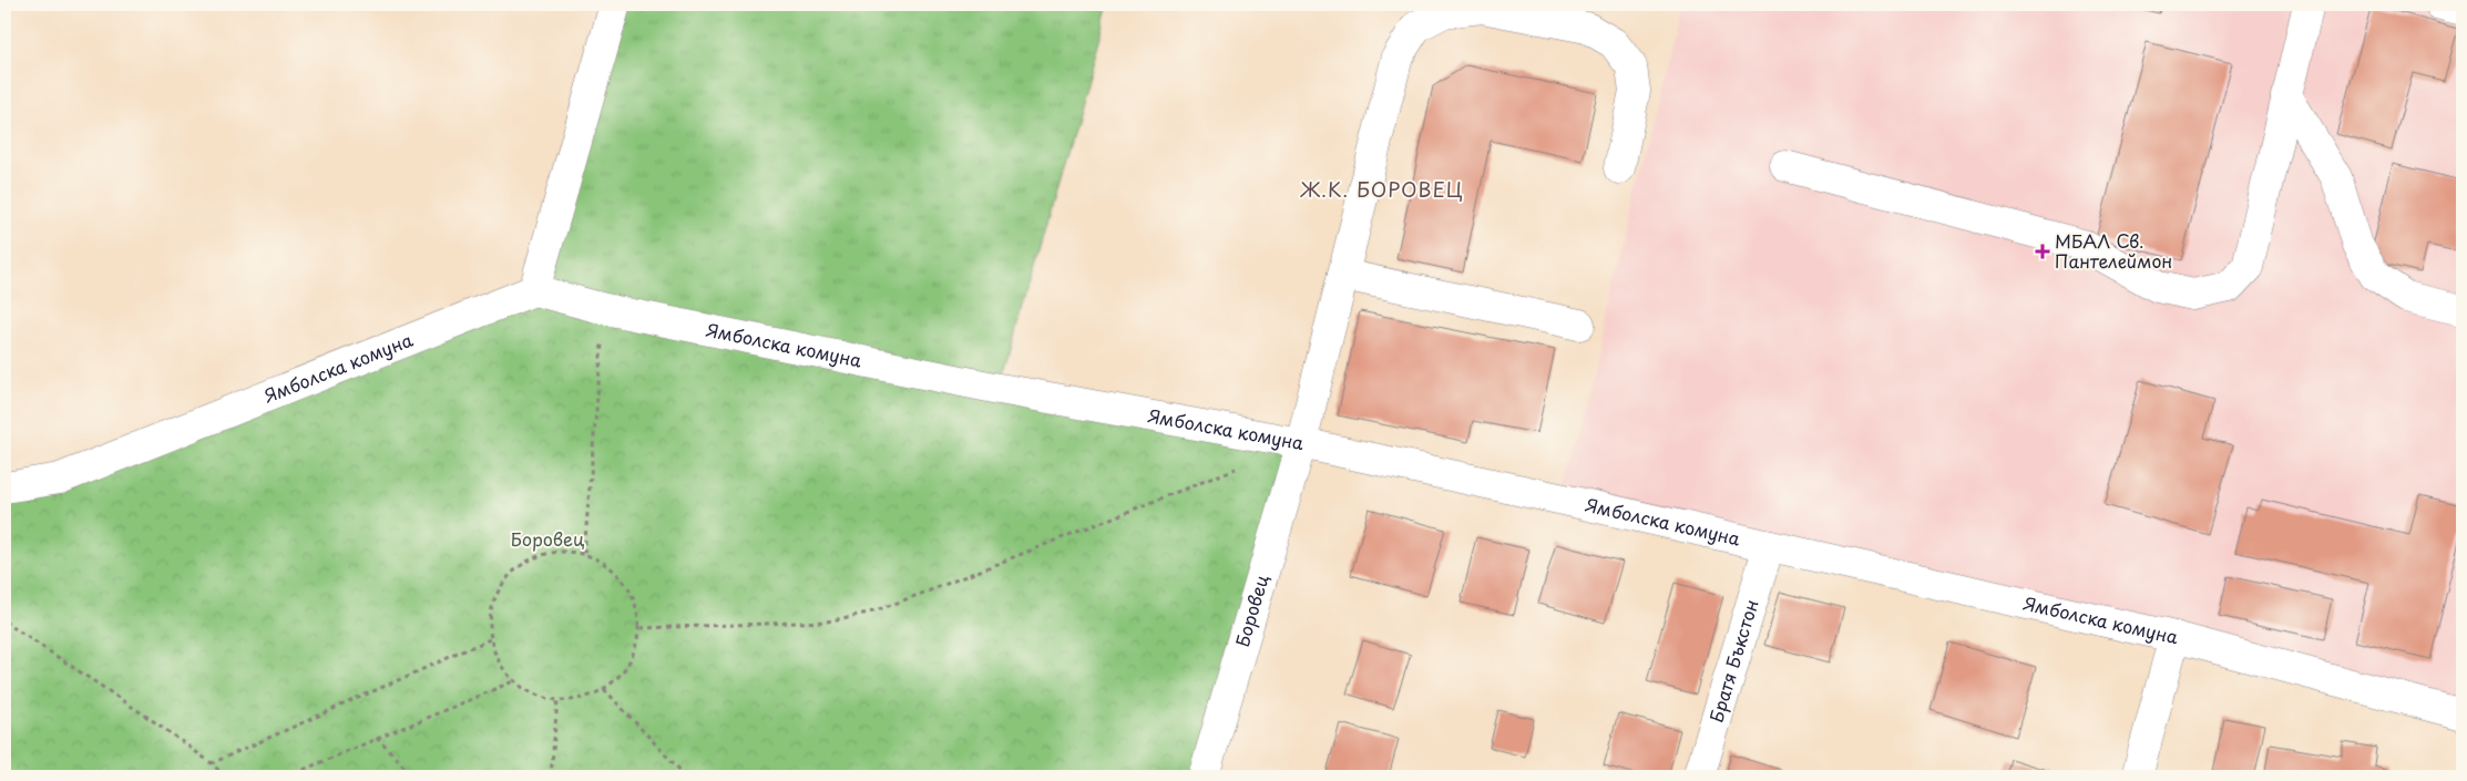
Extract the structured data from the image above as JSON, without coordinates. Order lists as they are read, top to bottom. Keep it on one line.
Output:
{"streets":{"street":["Ямболска комуна","Боровец","Братя Бъкстон"]},"crossings":[["Ямболска комуна","Боровец"],["Ямболска комуна","Братя Бъкстон"]],"districts":["Ж.К. БОРОВЕЦ"],"parks":["Боровец"],"places":{"health":["МБАЛ Св. Пантелеймон"]}}
